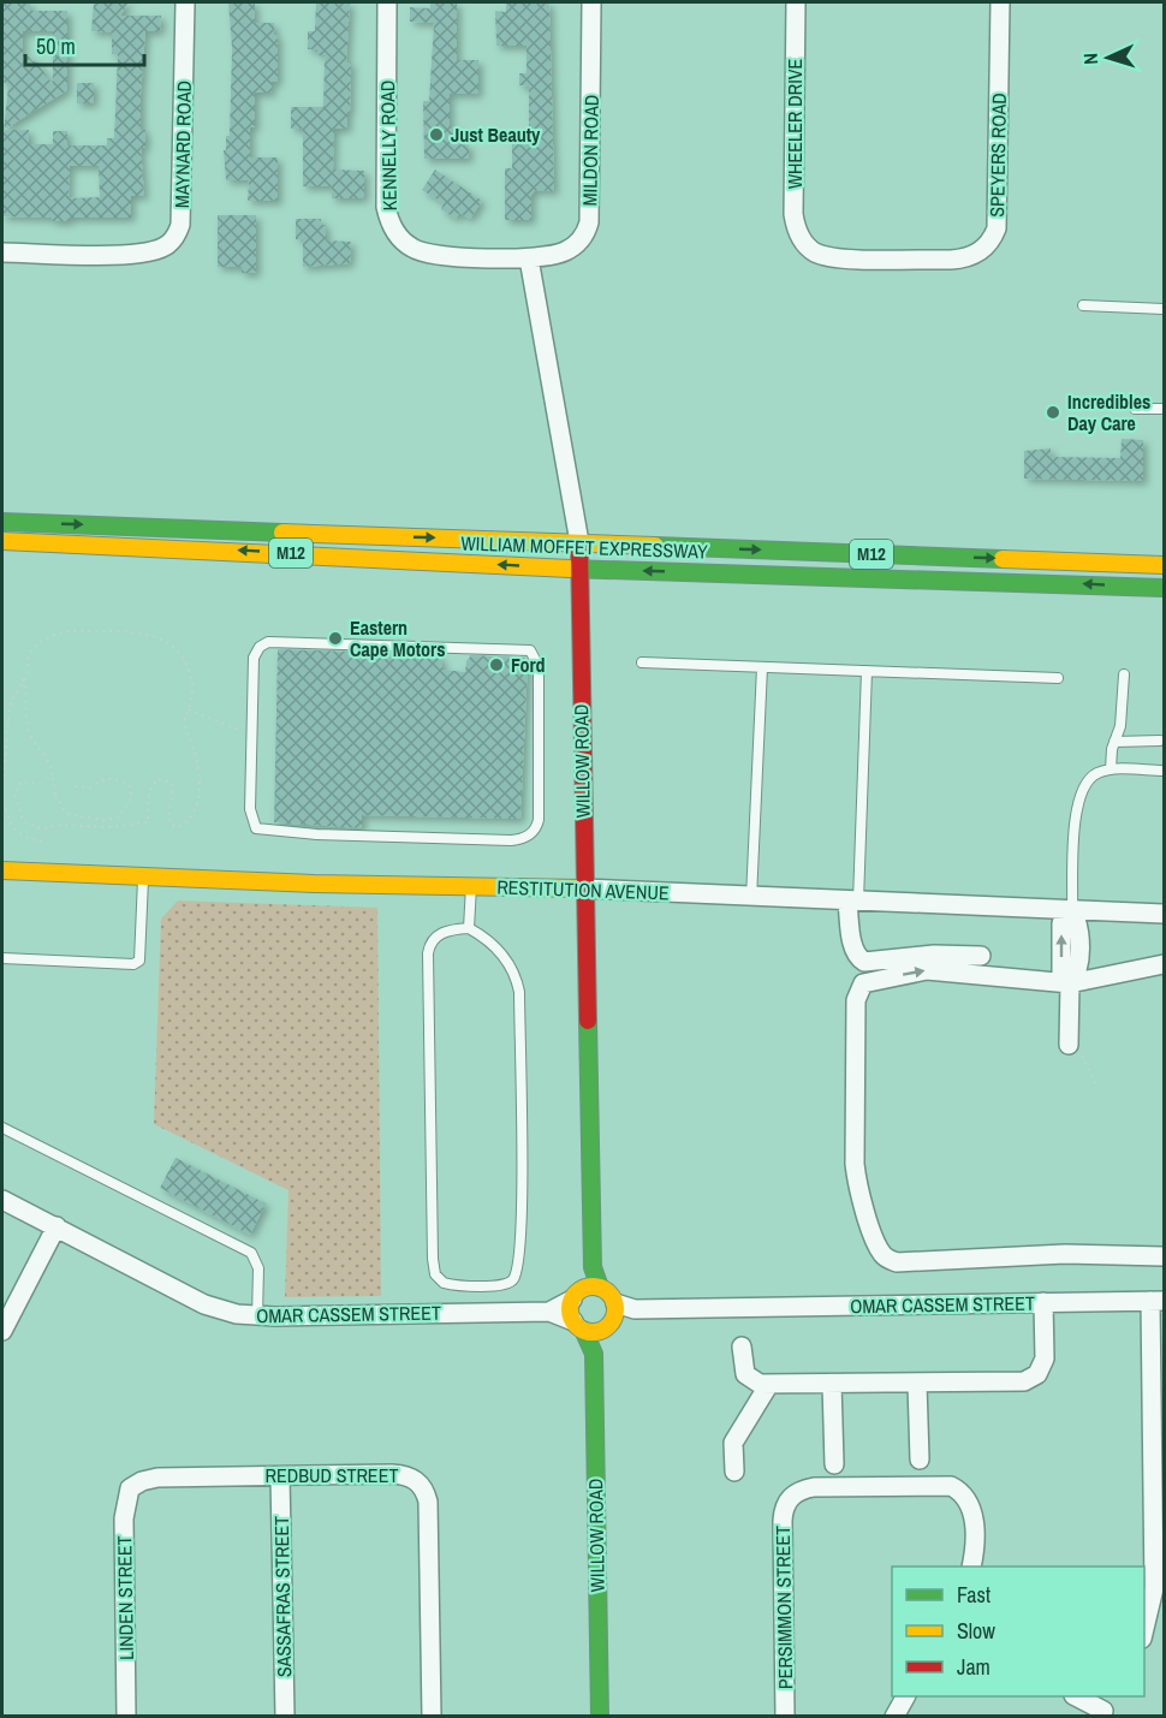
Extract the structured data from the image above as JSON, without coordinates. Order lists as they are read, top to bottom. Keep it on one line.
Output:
{"streets":{"main road":["WILLIAM MOFFET EXPRESSWAY","M12","WILLOW ROAD","RESTITUTION AVENUE"],"street":["WHEELER DRIVE","MAYNARD ROAD","KENNELLY ROAD","MILDON ROAD","SPEYERS ROAD","OMAR CASSEM STREET","REDBUD STREET","SASSAFRAS STREET","LINDEN STREET","PERSIMMON STREET"]},"crossings":[["WHEELER DRIVE","SPEYERS ROAD"],["KENNELLY ROAD","MILDON ROAD"],["KENNELLY ROAD","WILLOW ROAD"],["MILDON ROAD","WILLOW ROAD"],["WILLIAM MOFFET EXPRESSWAY","WILLOW ROAD"],["WILLOW ROAD","RESTITUTION AVENUE"],["WILLOW ROAD","OMAR CASSEM STREET"],["REDBUD STREET","SASSAFRAS STREET"],["REDBUD STREET","LINDEN STREET"]],"places":["Just Beauty","Incredibles Day Care","Eastern Cape Motors","Ford"],"legend":["Fast","Slow","Jam"],"scale_bar":"50 m","north":"left"}
